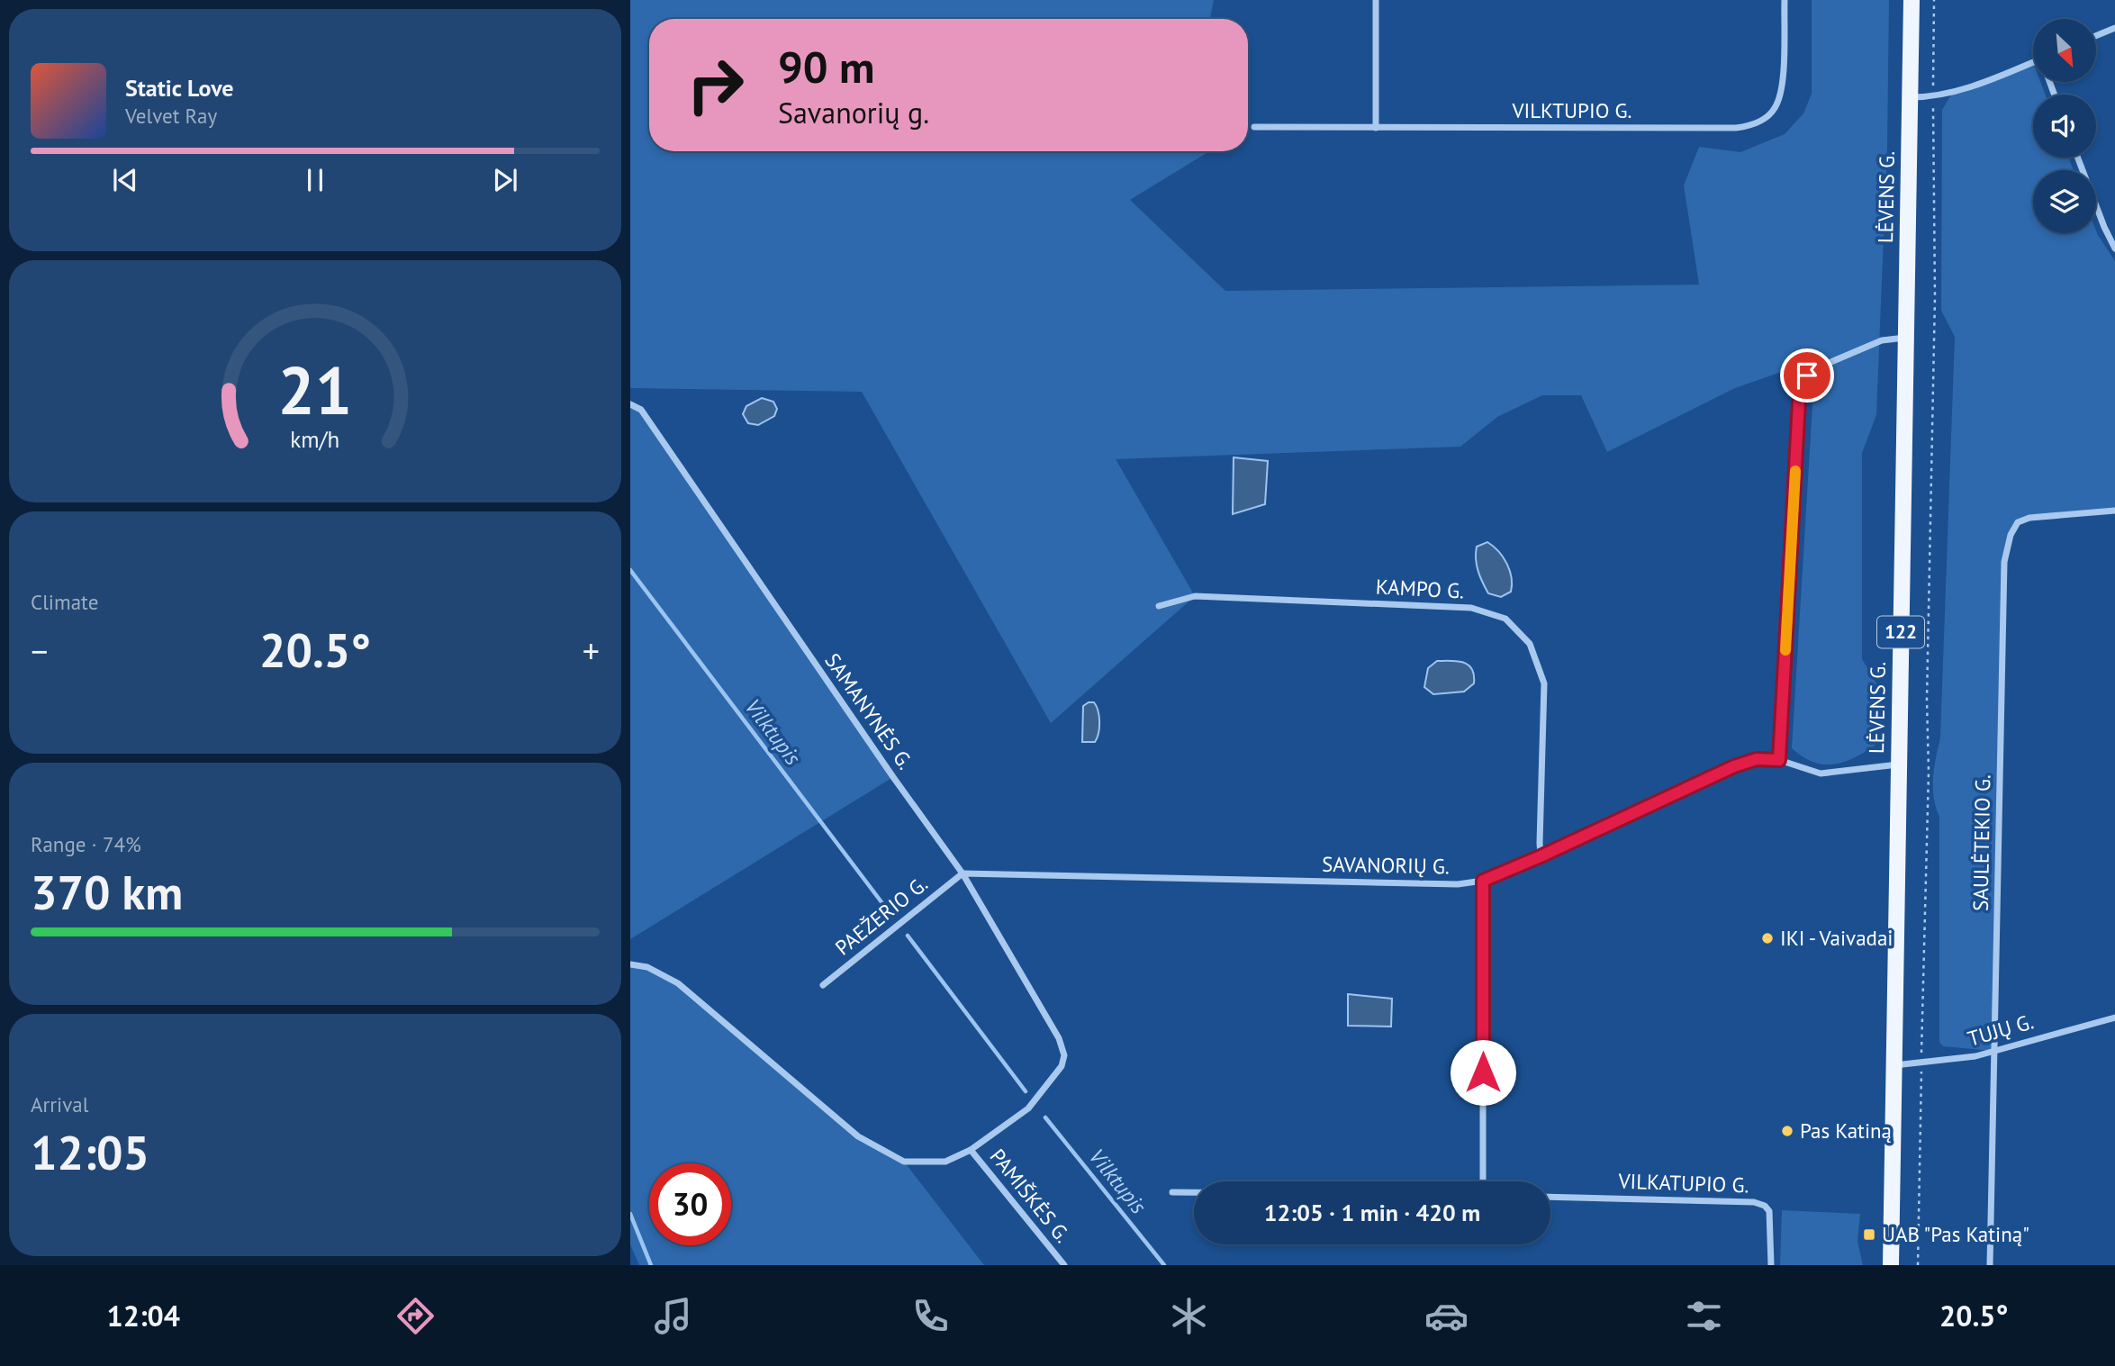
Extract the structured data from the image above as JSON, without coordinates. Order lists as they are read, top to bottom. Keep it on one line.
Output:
{"streets":{"main road":["LĖVENS G.","122"],"street":["VILKTUPIO G.","KAMPO G.","SAMANYNĖS G.","SAULĖTEKIO G.","SAVANORIŲ G.","PAEŽERIO G.","TUJŲ G.","VILKATUPIO G.","PAMIŠKĖS G."]},"crossings":[["LĖVENS G.","TUJŲ G."],["KAMPO G.","SAVANORIŲ G."],["SAMANYNĖS G.","SAVANORIŲ G."],["SAMANYNĖS G.","PAEŽERIO G."],["SAMANYNĖS G.","PAMIŠKĖS G."],["SAULĖTEKIO G.","TUJŲ G."],["SAVANORIŲ G.","PAEŽERIO G."]],"water":["Vilktupis"],"places":{"other":["IKI - Vaivadai","Pas Katiną"],"transit":["UAB \"Pas Katiną\""]},"north":"bottom right","page":{"turn":["90 m","Savanorių g."],"song":["Static Love","Velvet Ray"],"tile":["Climate",["Range · 74%","370 km"],["Arrival","12:05"]],"heat":["−","20.5°","+"],"limit":"30","trip":"12:05 · 1 min · 420 m","tabs":["12:04","20.5°"],"gauge":["21","km/h"]}}
